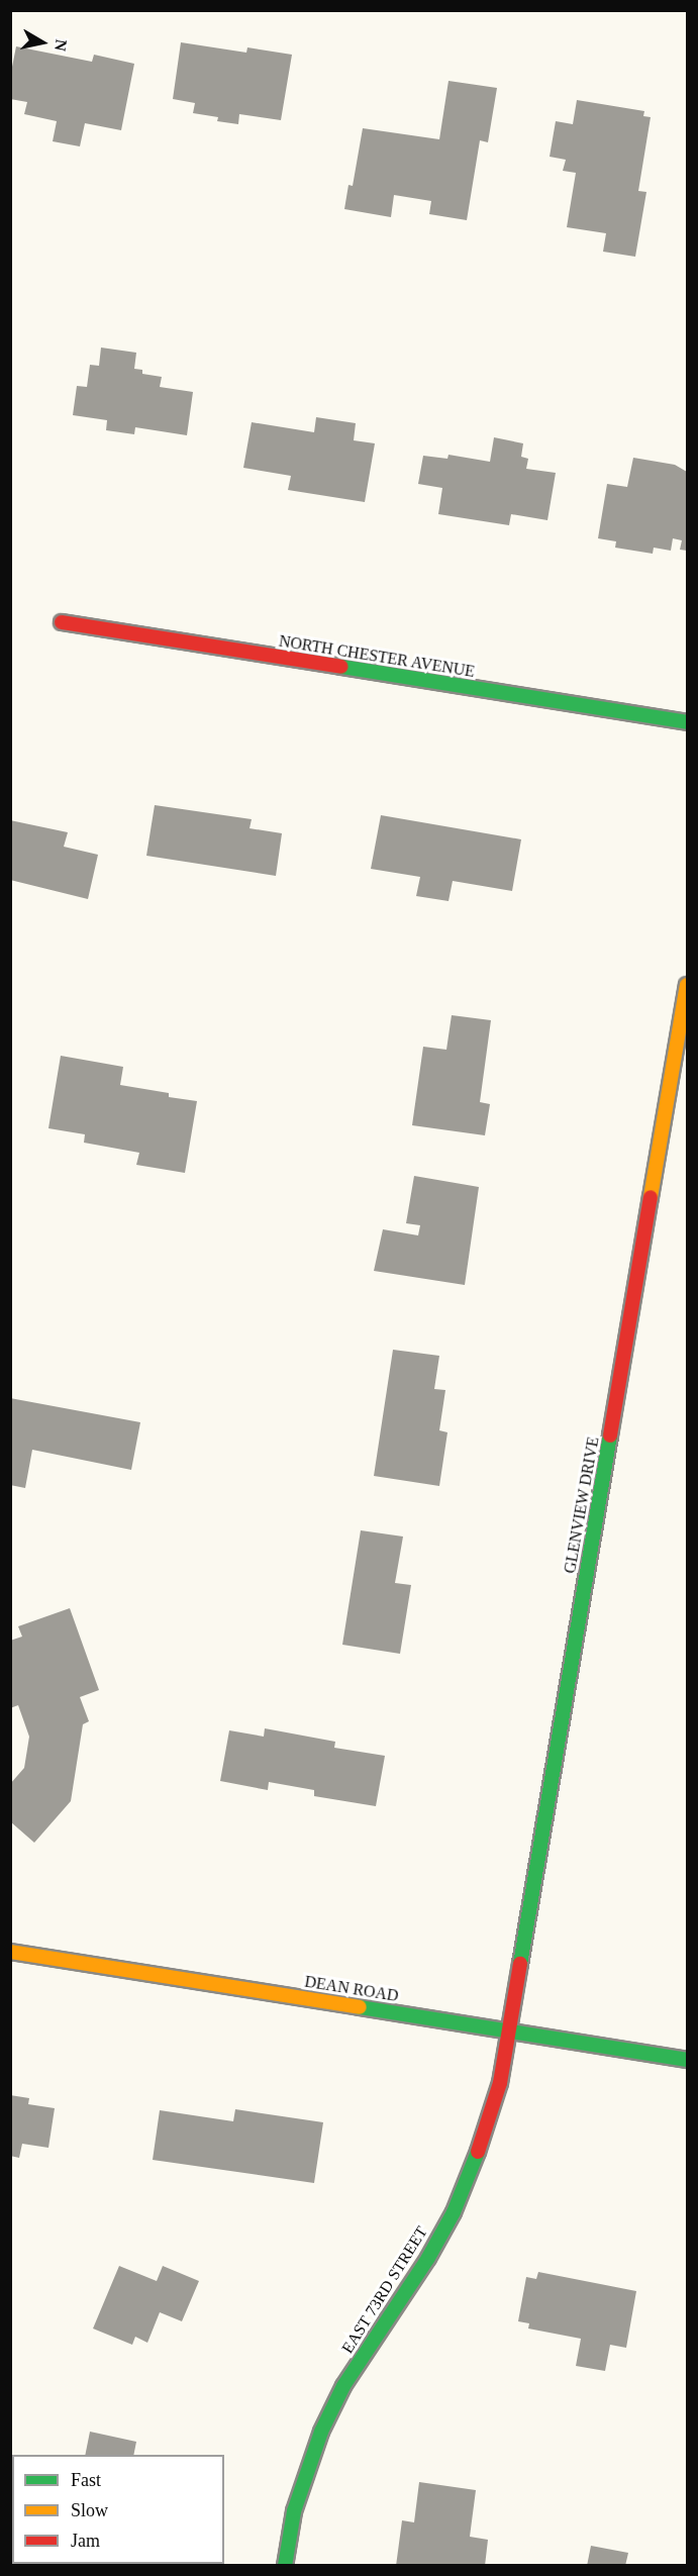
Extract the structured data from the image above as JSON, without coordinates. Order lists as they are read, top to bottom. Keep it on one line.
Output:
{"streets":{"street":["NORTH CHESTER AVENUE","GLENVIEW DRIVE","DEAN ROAD","EAST 73RD STREET"]},"crossings":[["GLENVIEW DRIVE","DEAN ROAD"],["GLENVIEW DRIVE","EAST 73RD STREET"],["DEAN ROAD","EAST 73RD STREET"]],"legend":["Fast","Slow","Jam"],"north":"right"}
